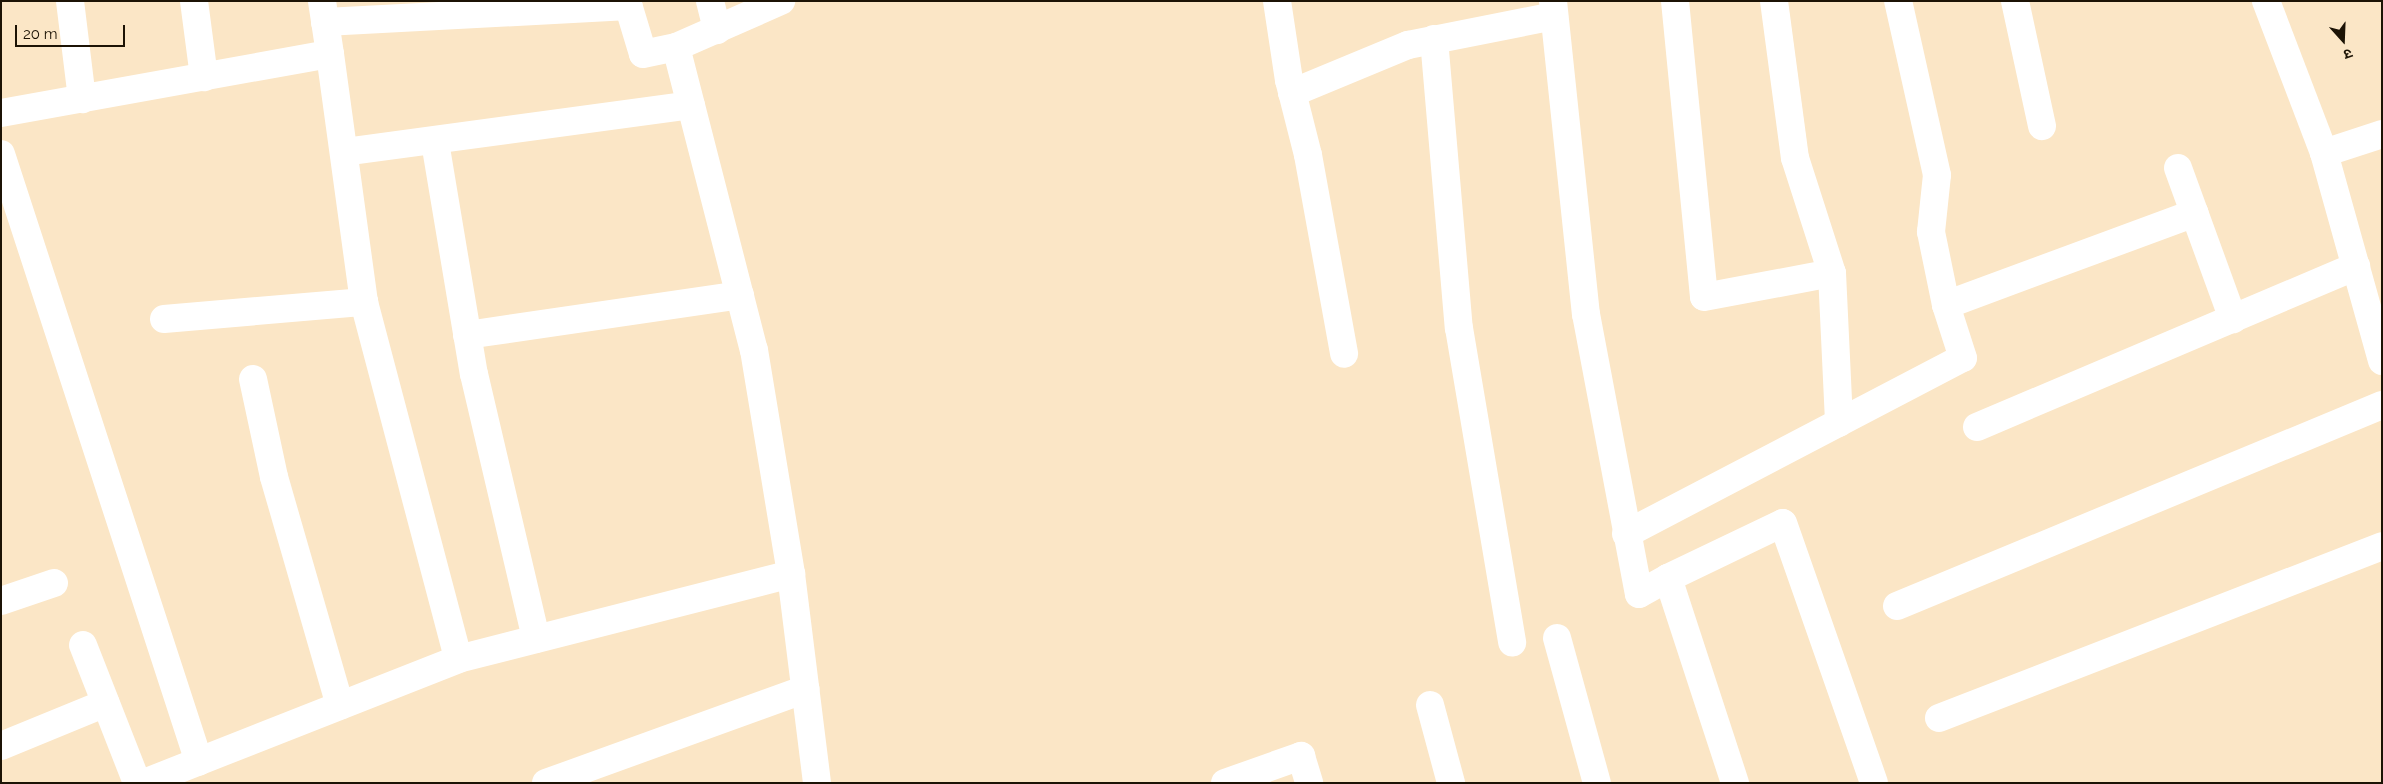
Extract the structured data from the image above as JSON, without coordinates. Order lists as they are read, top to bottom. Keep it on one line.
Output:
{"scale_bar":"20 m","north":"bottom"}
